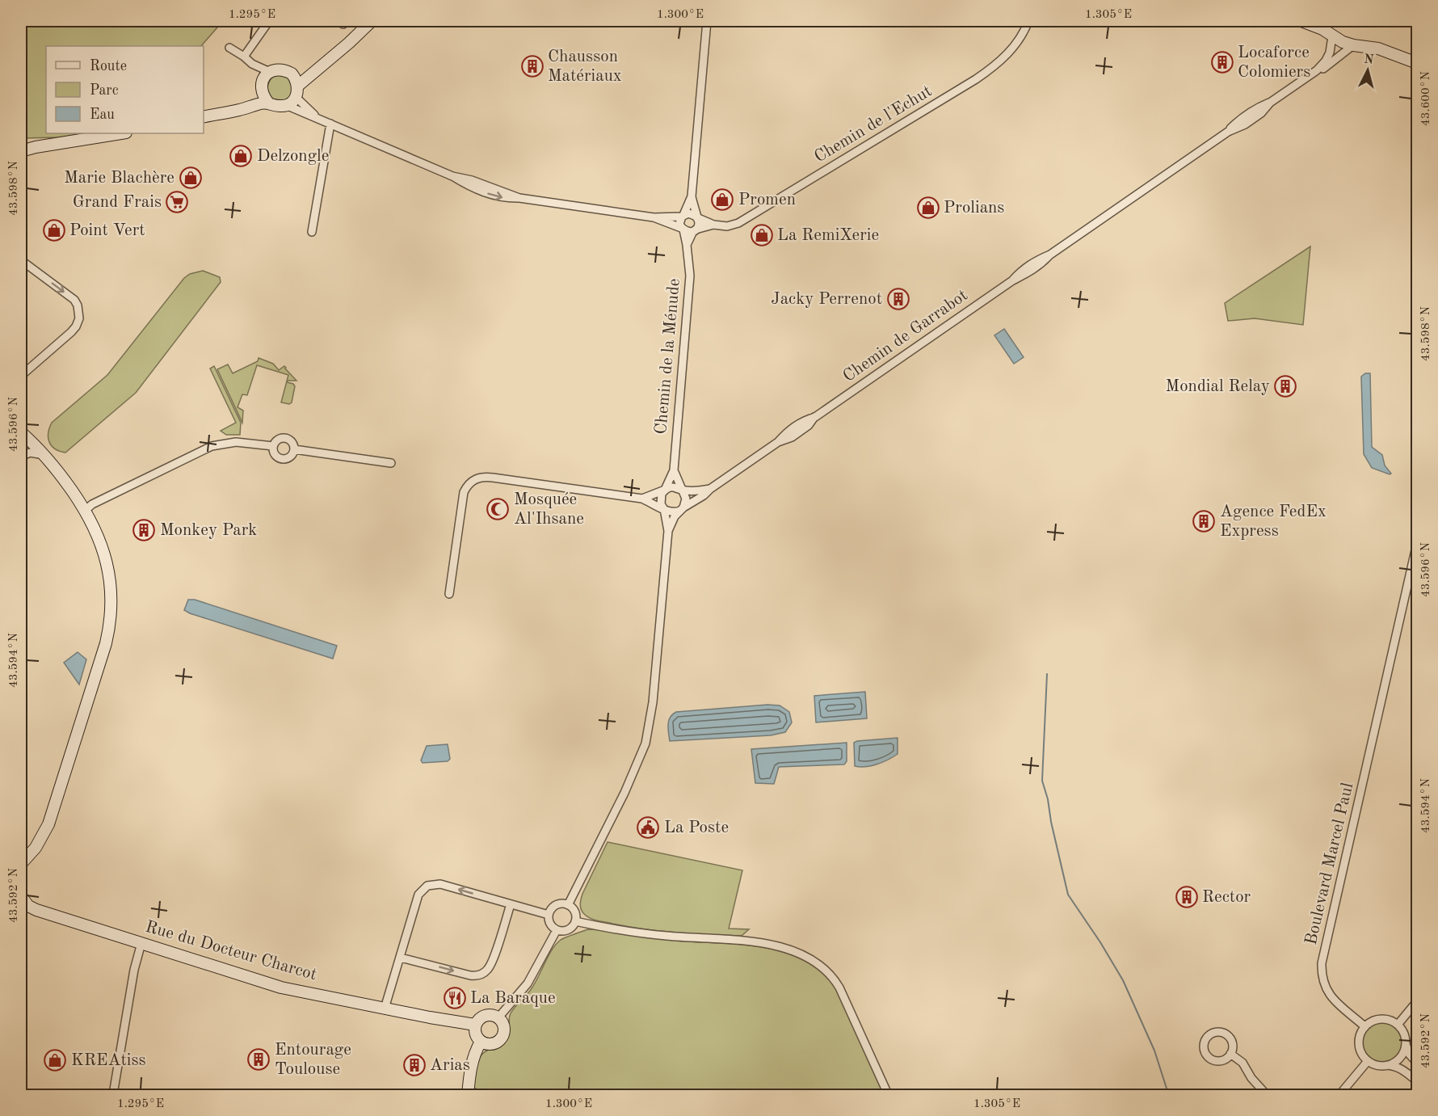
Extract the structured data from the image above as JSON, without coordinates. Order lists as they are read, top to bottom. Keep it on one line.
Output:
{"streets":{"street":["Chemin de l'Echut","Chemin de Garrabot","Chemin de la Ménude","Boulevard Marcel Paul","Rue du Docteur Charcot"]},"crossings":[["Chemin de l'Echut","Chemin de la Ménude"],["Chemin de Garrabot","Chemin de la Ménude"]],"places":{"building":["Locaforce Colomiers","Chausson Matériaux","Jacky Perrenot","Mondial Relay","Agence FedEx Express","Monkey Park","Rector","Entourage Toulouse","Arias"],"shop":["Delzongle","Marie Blachère","Promen","Prolians","Point Vert","La RemiXerie","KREAtiss"],"supermarket":["Grand Frais"],"mosque":["Mosquée Al'Ihsane"],"public building":["La Poste"],"restaurant":["La Baraque"]},"legend":["Route","Parc","Eau"],"north":"top","coordinates":["1.295°E","1.300°E","1.305°E","43.600°N","43.598°N","43.596°N","43.594°N","43.592°N"]}
